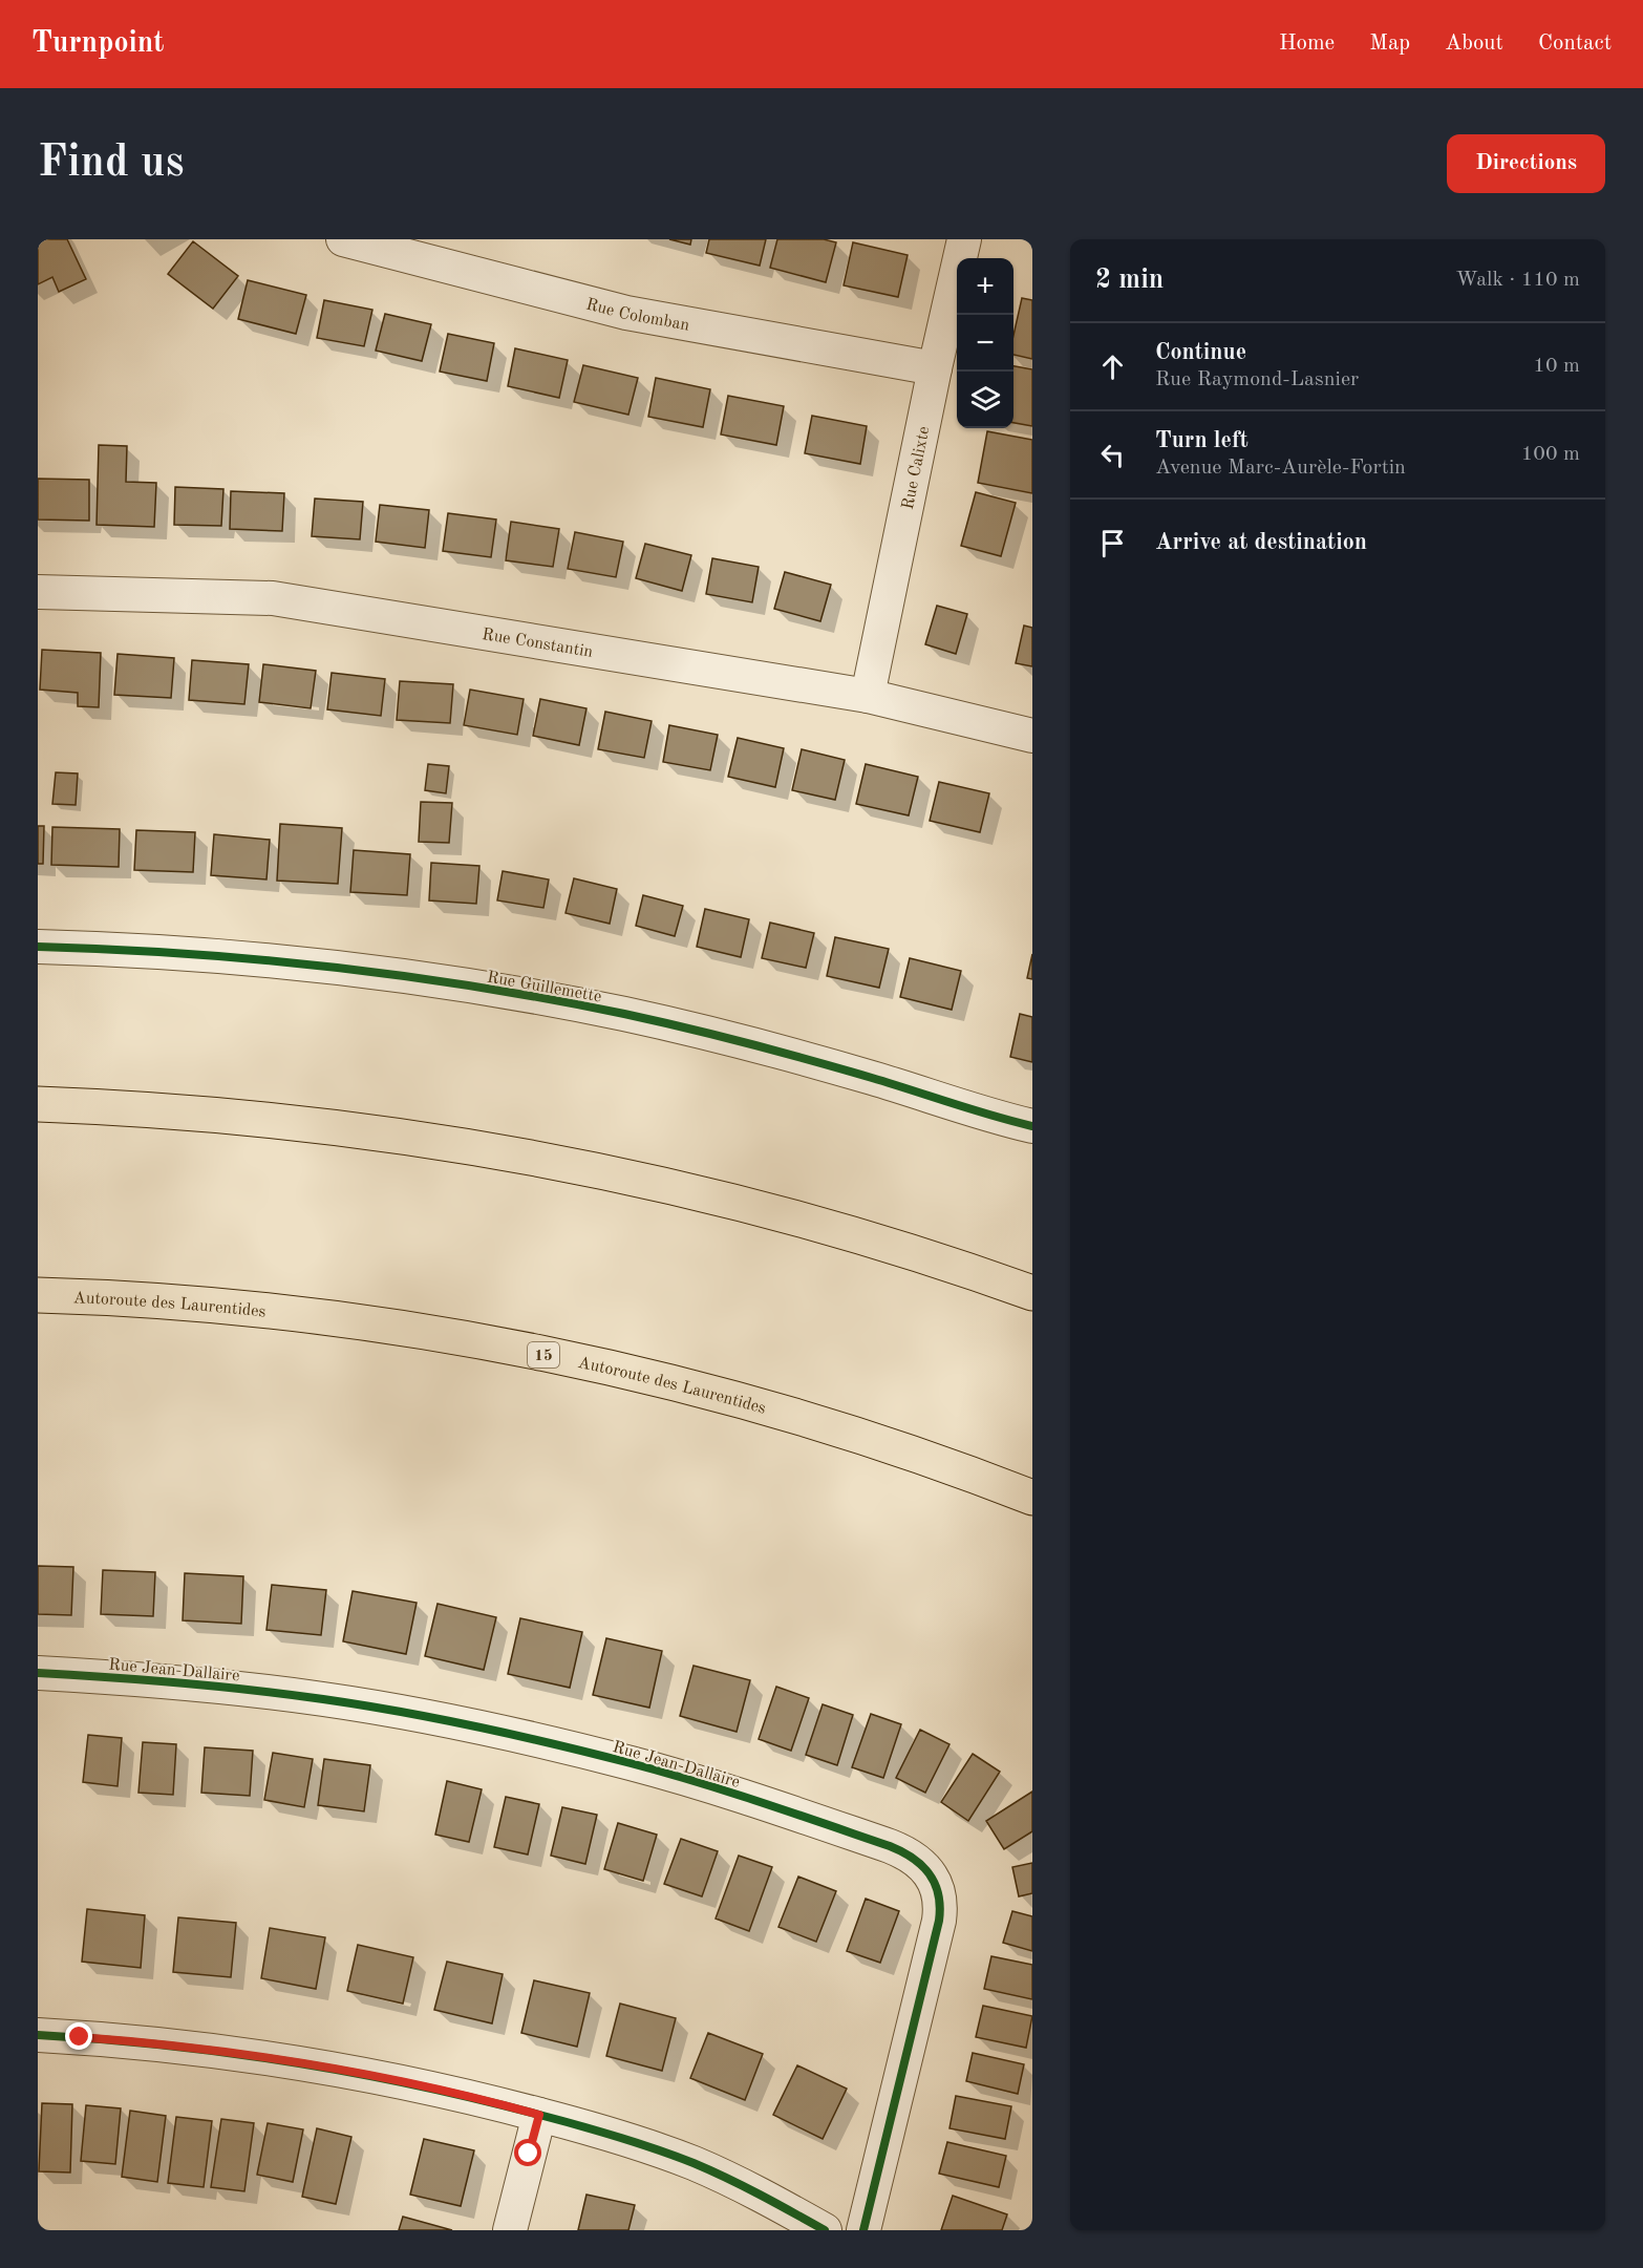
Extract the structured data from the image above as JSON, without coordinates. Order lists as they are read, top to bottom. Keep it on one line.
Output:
{"streets":{"highway":["Autoroute des Laurentides","15"],"street":["Rue Colomban","Rue Calixte","Rue Constantin","Rue Guillemette","Rue Jean-Dallaire"]},"crossings":[["Rue Colomban","Rue Calixte"],["Rue Calixte","Rue Constantin"]],"page":{"header":"Turnpoint","nav":["Home","Map","About","Contact"],"buttons":"Directions","title":"Find us","heading":["2 min","Walk · 110 m"],"map_buttons":["+","−"],"list":[["Continue","Rue Raymond-Lasnier","10 m"],["Turn left","Avenue Marc-Aurèle-Fortin","100 m"],"Arrive at destination"]}}
